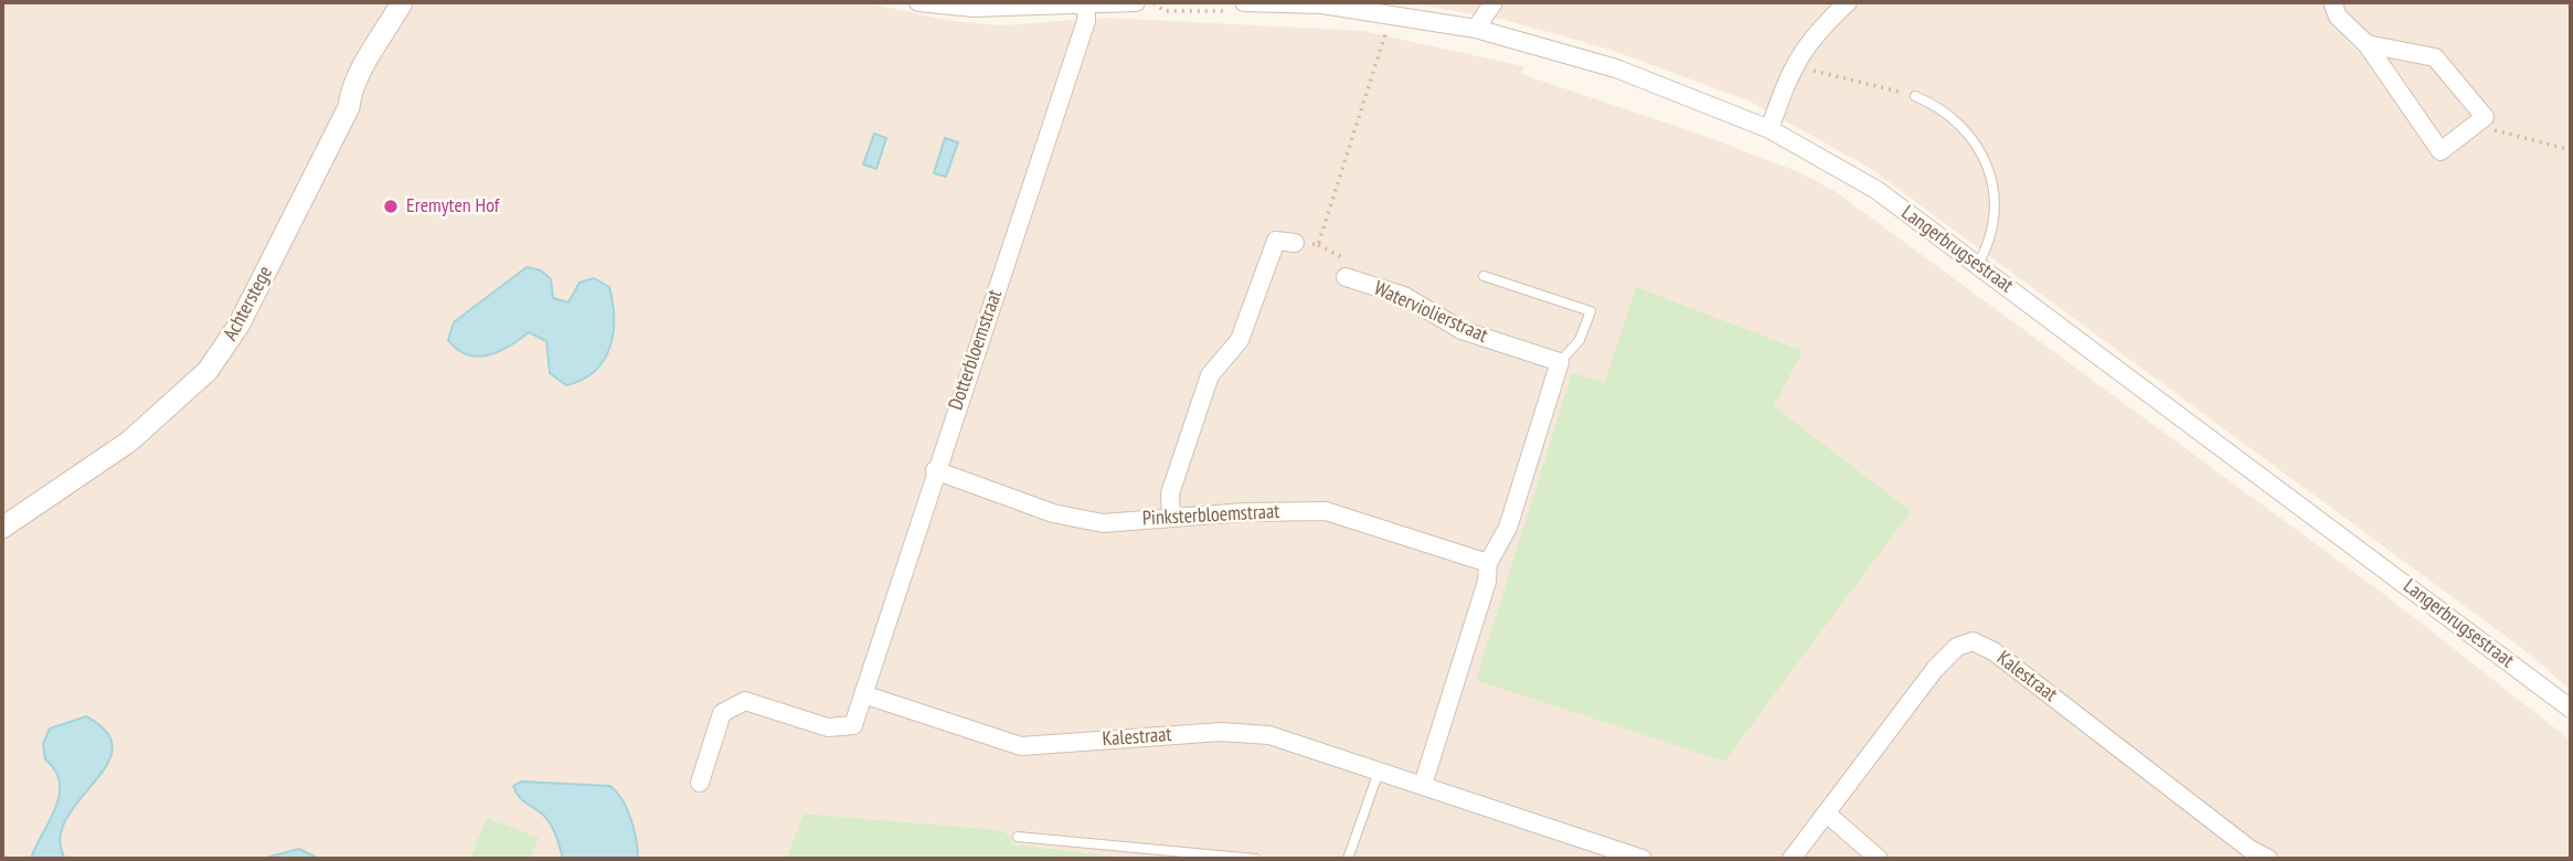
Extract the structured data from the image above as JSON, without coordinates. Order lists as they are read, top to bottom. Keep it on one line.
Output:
{"streets":{"street":["Langerbrugsestraat","Achterstege","Waterviolierstraat","Dotterbloemstraat","Pinksterbloemstraat","Kalestraat"]},"crossings":[["Dotterbloemstraat","Pinksterbloemstraat"],["Dotterbloemstraat","Kalestraat"]],"places":["Eremyten Hof"]}
